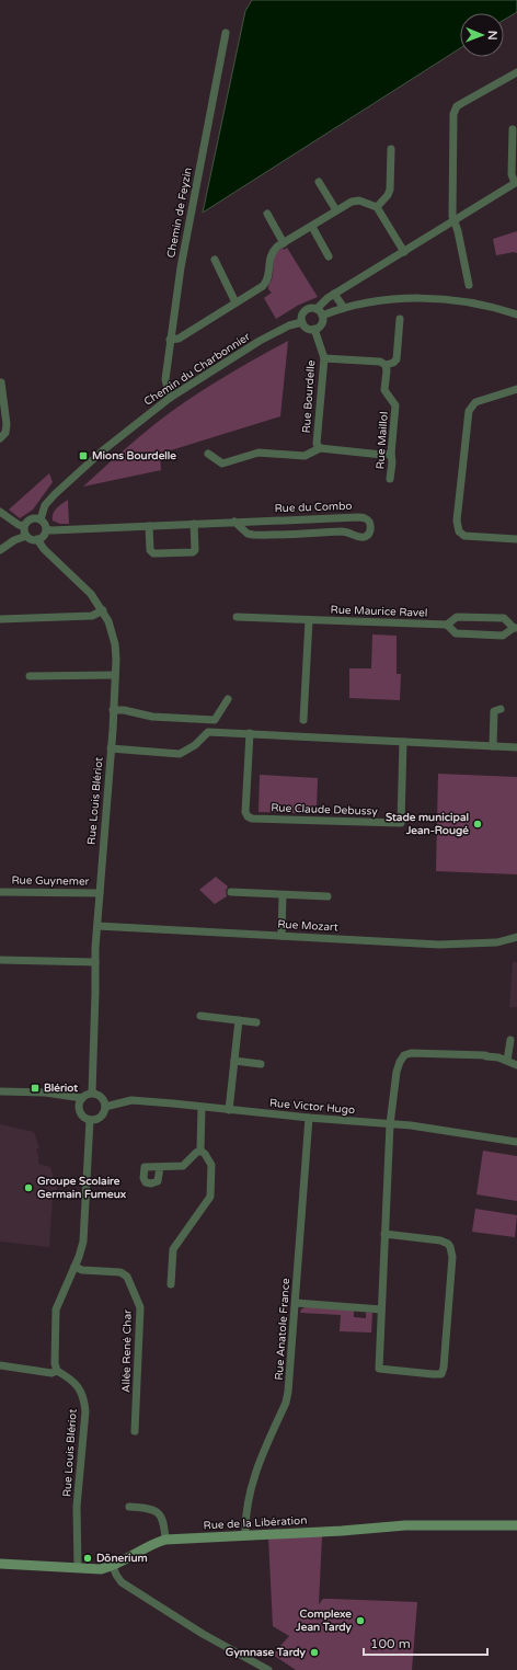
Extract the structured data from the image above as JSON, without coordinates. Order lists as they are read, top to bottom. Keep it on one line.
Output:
{"streets":{"main road":["Rue de la Libération"],"street":["Chemin de Feyzin","Chemin du Charbonnier","Rue Bourdelle","Rue Maillol","Rue du Combo","Rue Maurice Ravel","Rue Louis Blériot","Rue Claude Debussy","Rue Guynemer","Rue Mozart","Rue Victor Hugo","Rue Anatole France","Allée René Char"]},"crossings":[["Chemin de Feyzin","Chemin du Charbonnier"],["Chemin du Charbonnier","Rue Bourdelle"],["Chemin du Charbonnier","Rue du Combo"],["Chemin du Charbonnier","Rue Louis Blériot"],["Rue Bourdelle","Rue Maillol"],["Rue du Combo","Rue Louis Blériot"],["Rue Louis Blériot","Rue Guynemer"],["Rue Louis Blériot","Rue Mozart"],["Rue Louis Blériot","Rue Victor Hugo"],["Rue Louis Blériot","Rue de la Libération"],["Rue Victor Hugo","Rue Anatole France"],["Rue Anatole France","Rue de la Libération"]],"places":{"transit":["Mions Bourdelle","Blériot"],"other":["Stade municipal Jean-Rougé","Groupe Scolaire Germain Fumeux","Dönerium","Complexe Jean Tardy","Gymnase Tardy"]},"scale_bar":"100 m","north":"right"}
